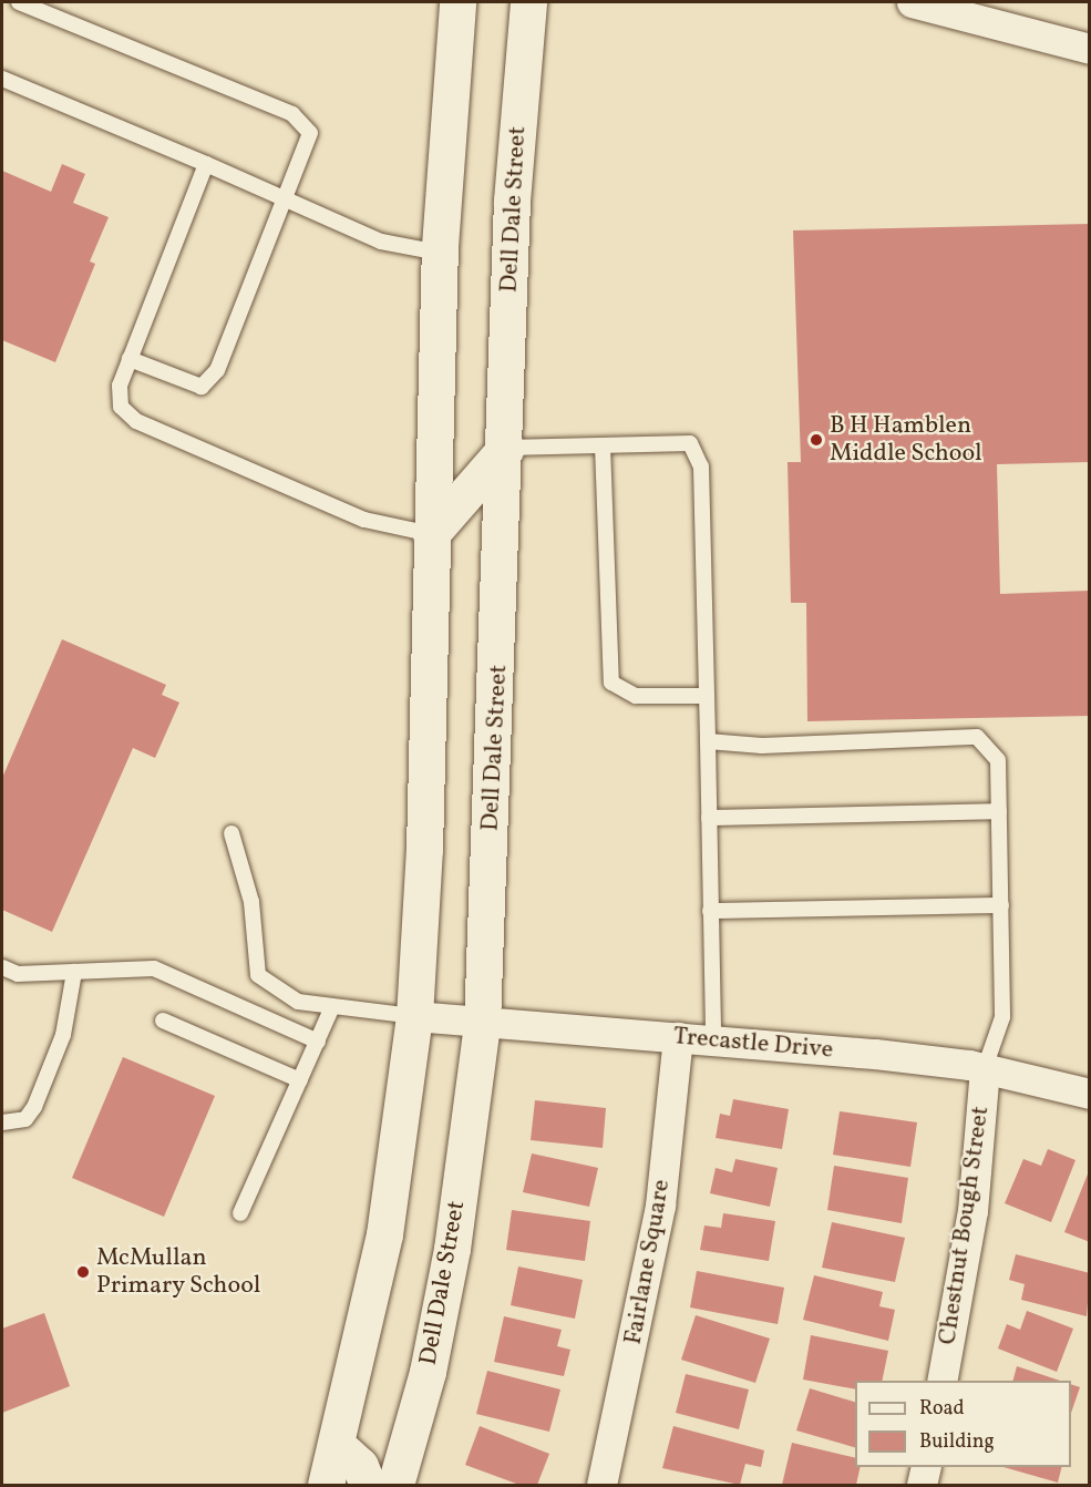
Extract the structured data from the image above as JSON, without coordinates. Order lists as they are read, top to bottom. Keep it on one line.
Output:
{"streets":{"main road":["Dell Dale Street"],"street":["Trecastle Drive","Chestnut Bough Street","Fairlane Square"]},"crossings":[["Dell Dale Street","Trecastle Drive"],["Trecastle Drive","Chestnut Bough Street"],["Trecastle Drive","Fairlane Square"]],"places":["B H Hamblen Middle School","McMullan Primary School"],"legend":["Road","Building"]}
